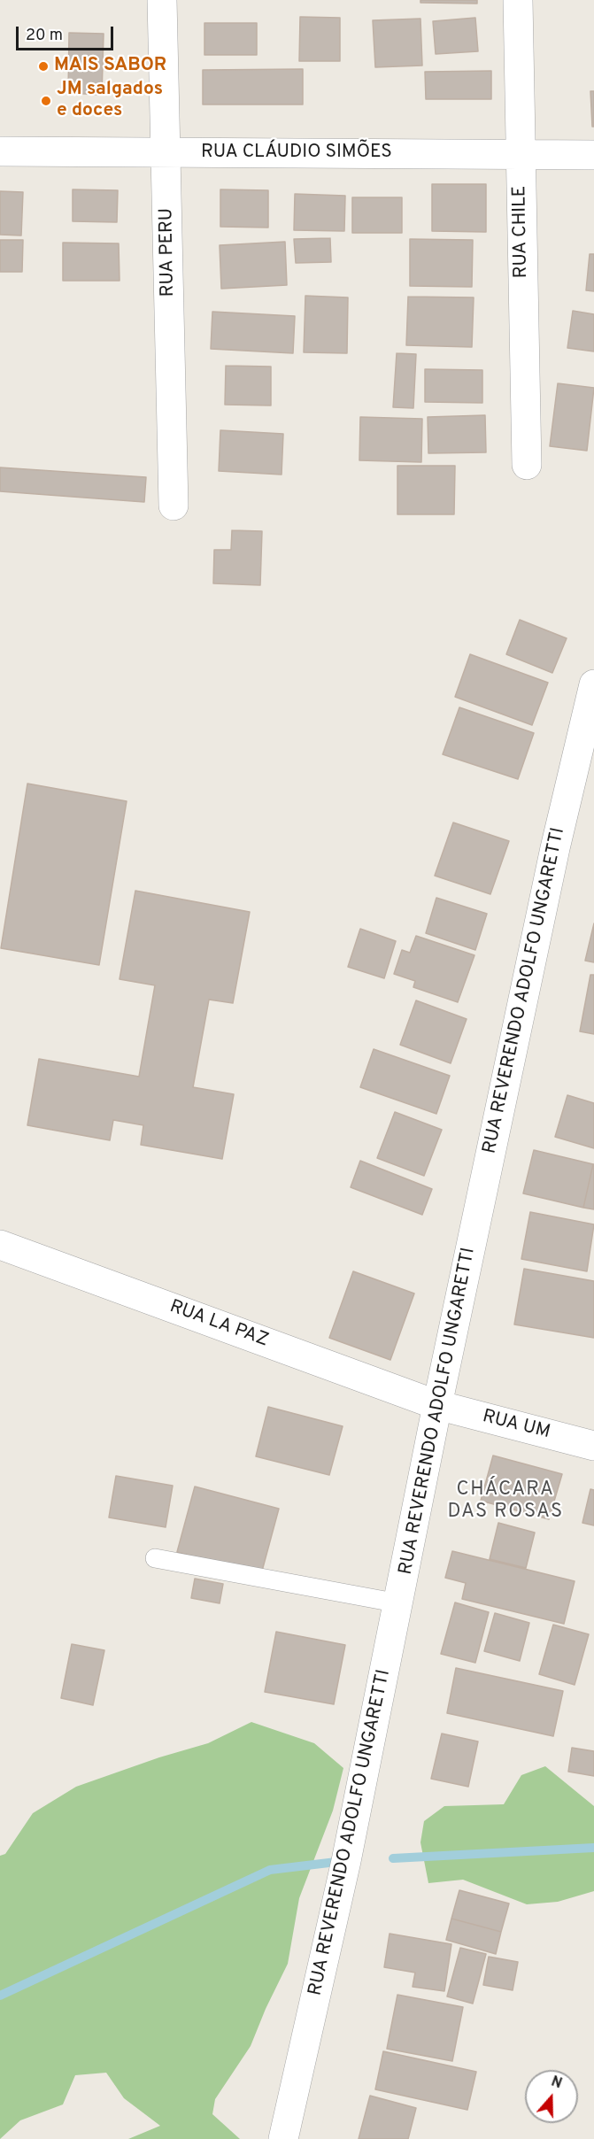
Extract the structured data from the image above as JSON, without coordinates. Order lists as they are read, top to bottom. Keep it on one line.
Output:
{"streets":{"street":["RUA CLÁUDIO SIMÕES","RUA CHILE","RUA PERU","RUA REVERENDO ADOLFO UNGARETTI","RUA LA PAZ","RUA UM"]},"crossings":[["RUA CLÁUDIO SIMÕES","RUA CHILE"],["RUA CLÁUDIO SIMÕES","RUA PERU"],["RUA REVERENDO ADOLFO UNGARETTI","RUA LA PAZ"],["RUA REVERENDO ADOLFO UNGARETTI","RUA UM"],["RUA LA PAZ","RUA UM"]],"districts":["CHÁCARA DAS ROSAS"],"places":["MAIS SABOR","JM salgados e doces"],"scale_bar":"20 m","north":"top"}
